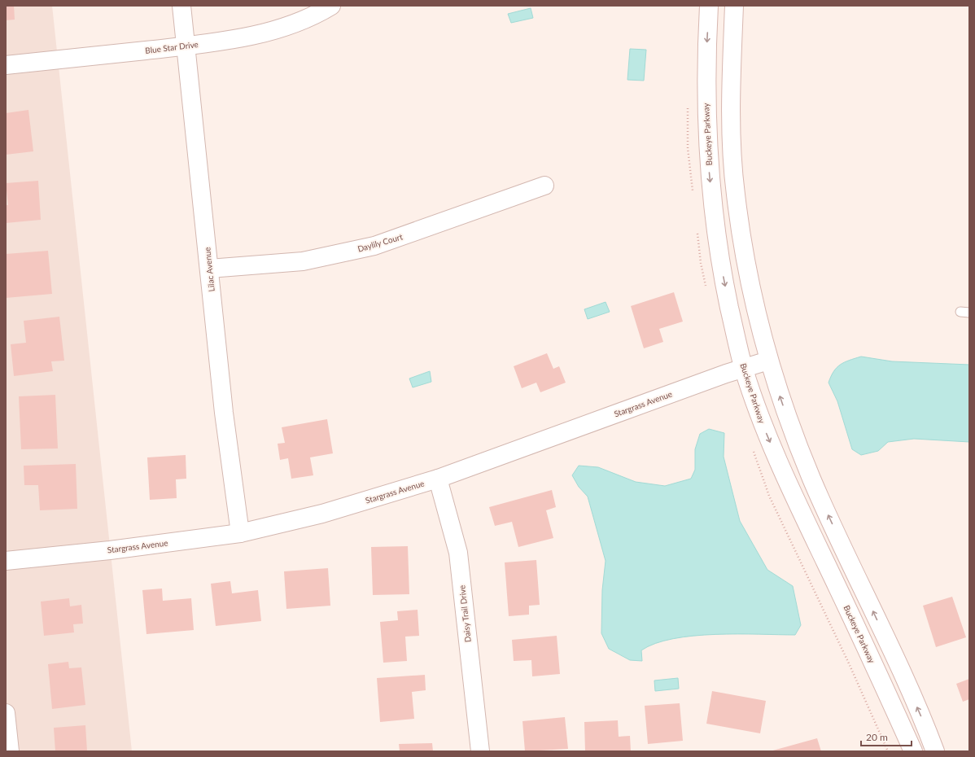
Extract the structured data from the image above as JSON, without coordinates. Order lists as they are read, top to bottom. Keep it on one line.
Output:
{"streets":{"street":["Blue Star Drive","Buckeye Parkway","Daylily Court","Lilac Avenue","Stargrass Avenue","Daisy Trail Drive"]},"crossings":[["Blue Star Drive","Lilac Avenue"],["Buckeye Parkway","Stargrass Avenue"],["Daylily Court","Lilac Avenue"],["Lilac Avenue","Stargrass Avenue"],["Stargrass Avenue","Daisy Trail Drive"]],"scale_bar":"20 m"}
